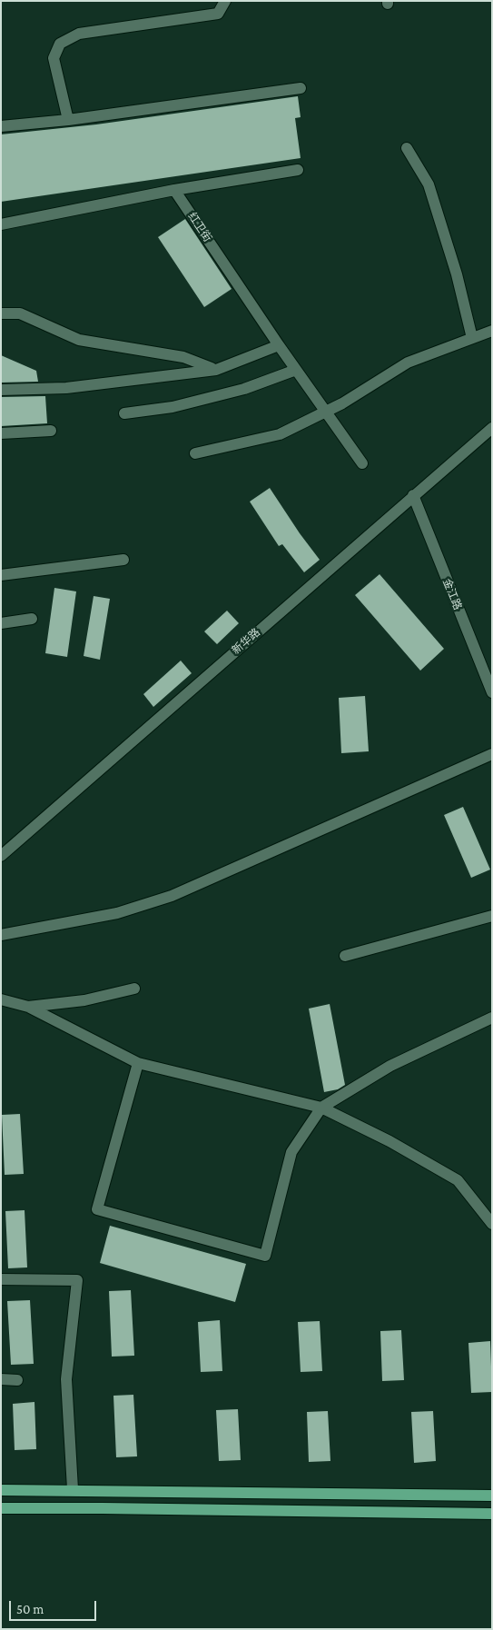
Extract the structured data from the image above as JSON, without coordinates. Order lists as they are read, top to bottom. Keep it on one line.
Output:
{"streets":{"street":["红卫街","金江路","新华路"]},"crossings":[["金江路","新华路"]],"scale_bar":"50 m"}
